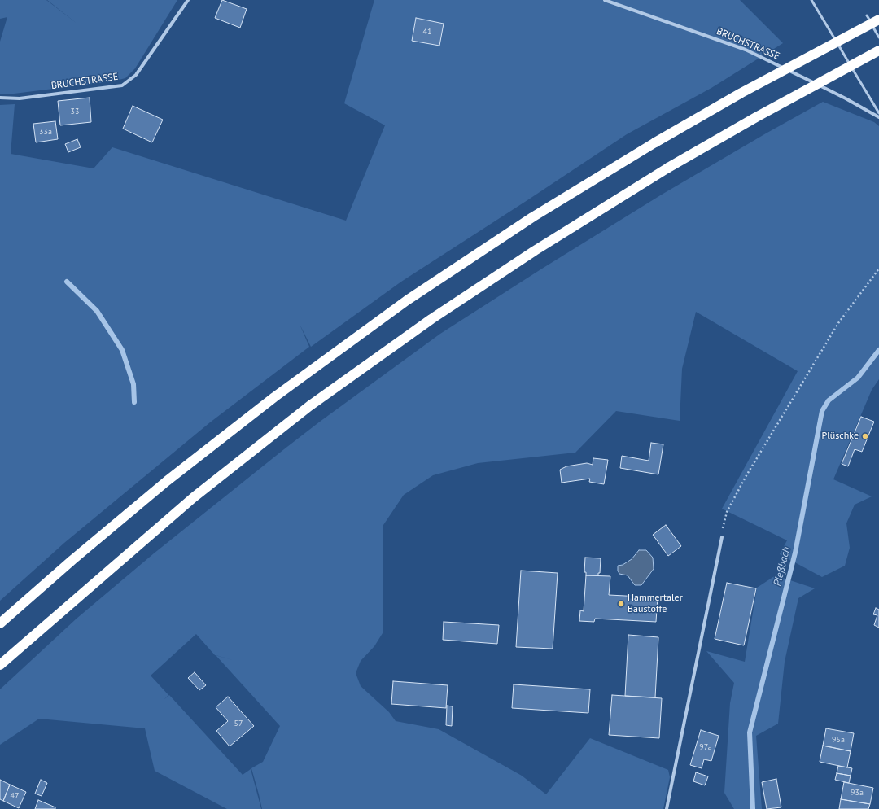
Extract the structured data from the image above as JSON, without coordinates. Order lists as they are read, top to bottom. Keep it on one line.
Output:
{"streets":{"street":["BRUCHSTRASSE"]},"water":["Pleßbach"],"places":["Plüschke","Hammertaler Baustoffe"],"house_numbers":["41","33","33a","57","95a","97a","93a","47"]}
